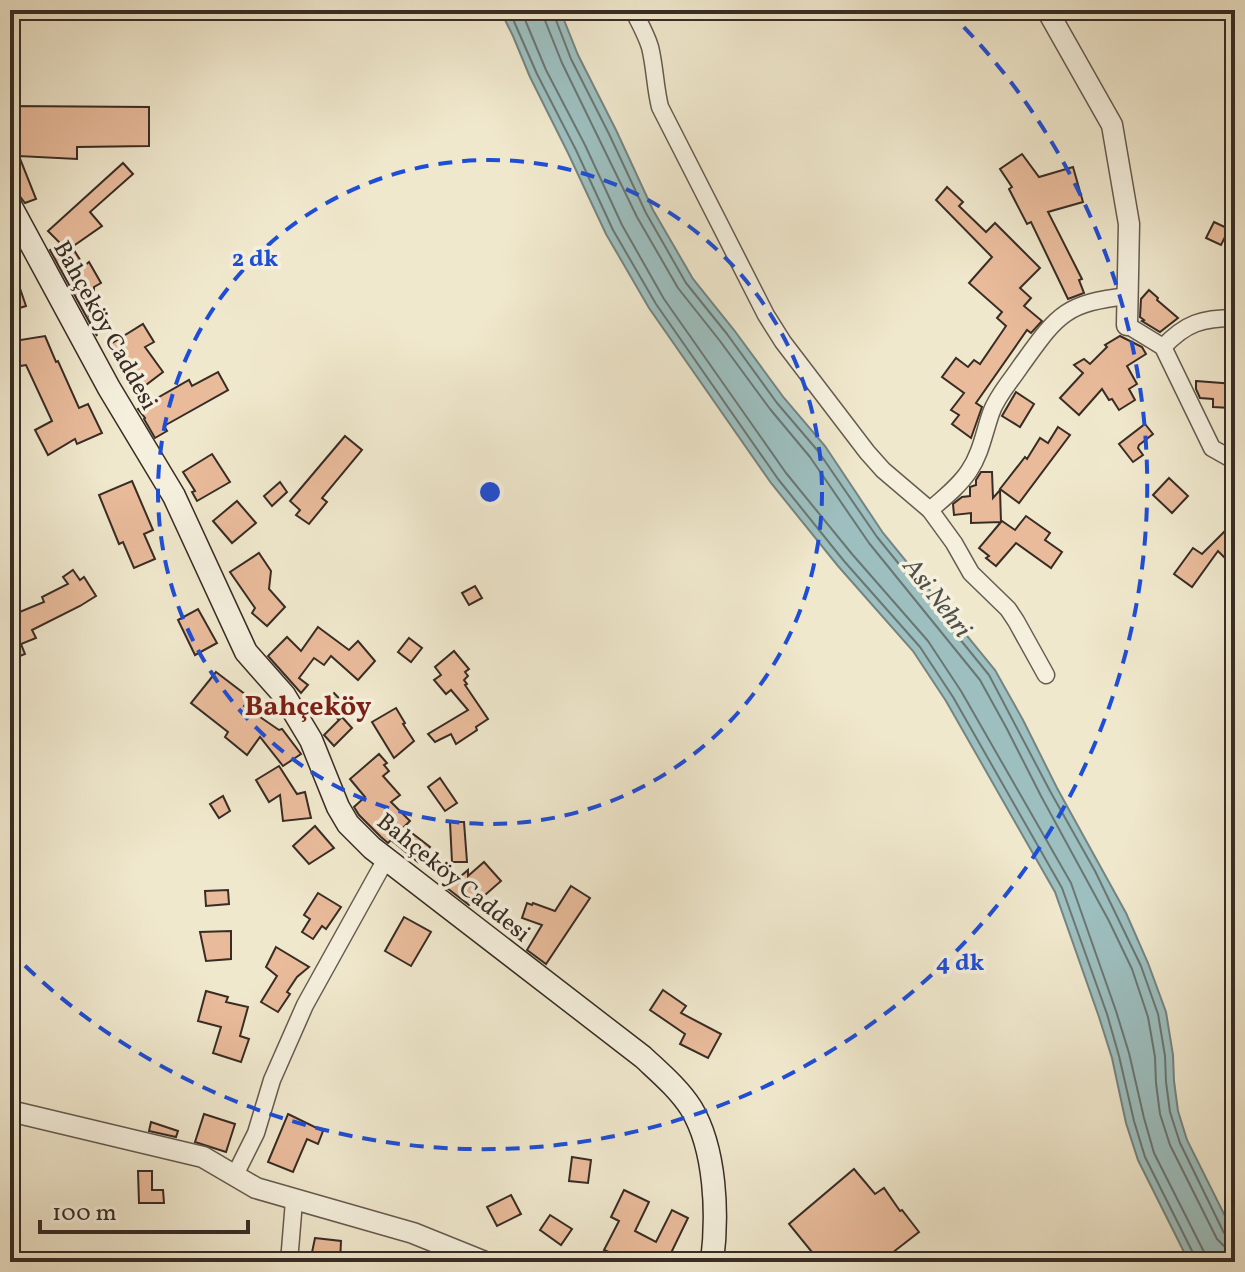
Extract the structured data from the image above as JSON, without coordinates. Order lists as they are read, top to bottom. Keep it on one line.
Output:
{"streets":{"main road":["Bahçeköy Caddesi"]},"districts":["Bahçeköy"],"water":["Asi Nehri"],"scale_bar":"100 m","rings":["2 dk","4 dk"]}
